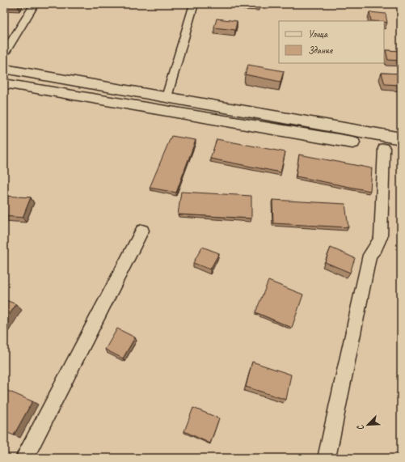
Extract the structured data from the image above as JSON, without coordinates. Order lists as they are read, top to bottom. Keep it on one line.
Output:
{"legend":["Улица","Здание"],"north":"bottom left"}
